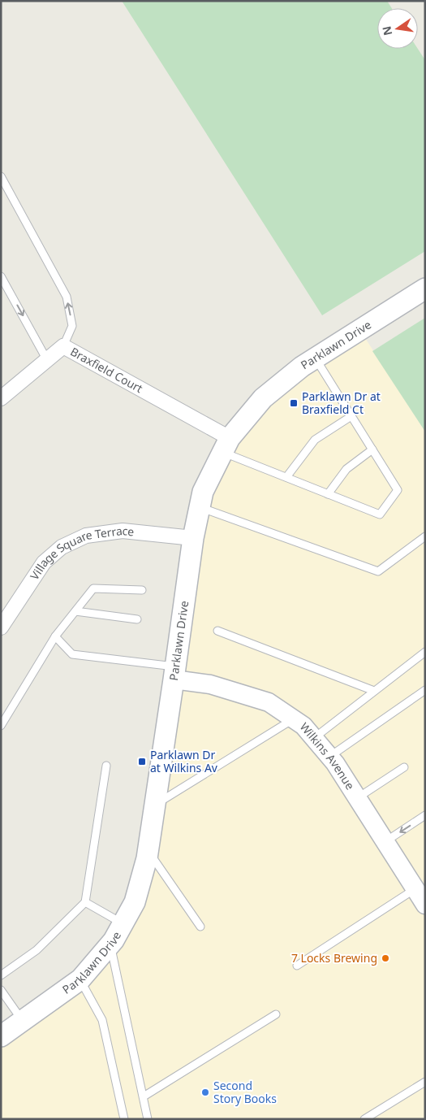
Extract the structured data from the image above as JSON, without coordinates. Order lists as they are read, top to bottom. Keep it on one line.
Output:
{"streets":{"main road":["Parklawn Drive"],"street":["Braxfield Court","Village Square Terrace","Wilkins Avenue"]},"crossings":[["Parklawn Drive","Braxfield Court"],["Parklawn Drive","Village Square Terrace"],["Parklawn Drive","Wilkins Avenue"]],"places":{"transit":["Parklawn Dr at Braxfield Ct","Parklawn Dr at Wilkins Av"],"other":["7 Locks Brewing","Second Story Books"]},"north":"left"}
